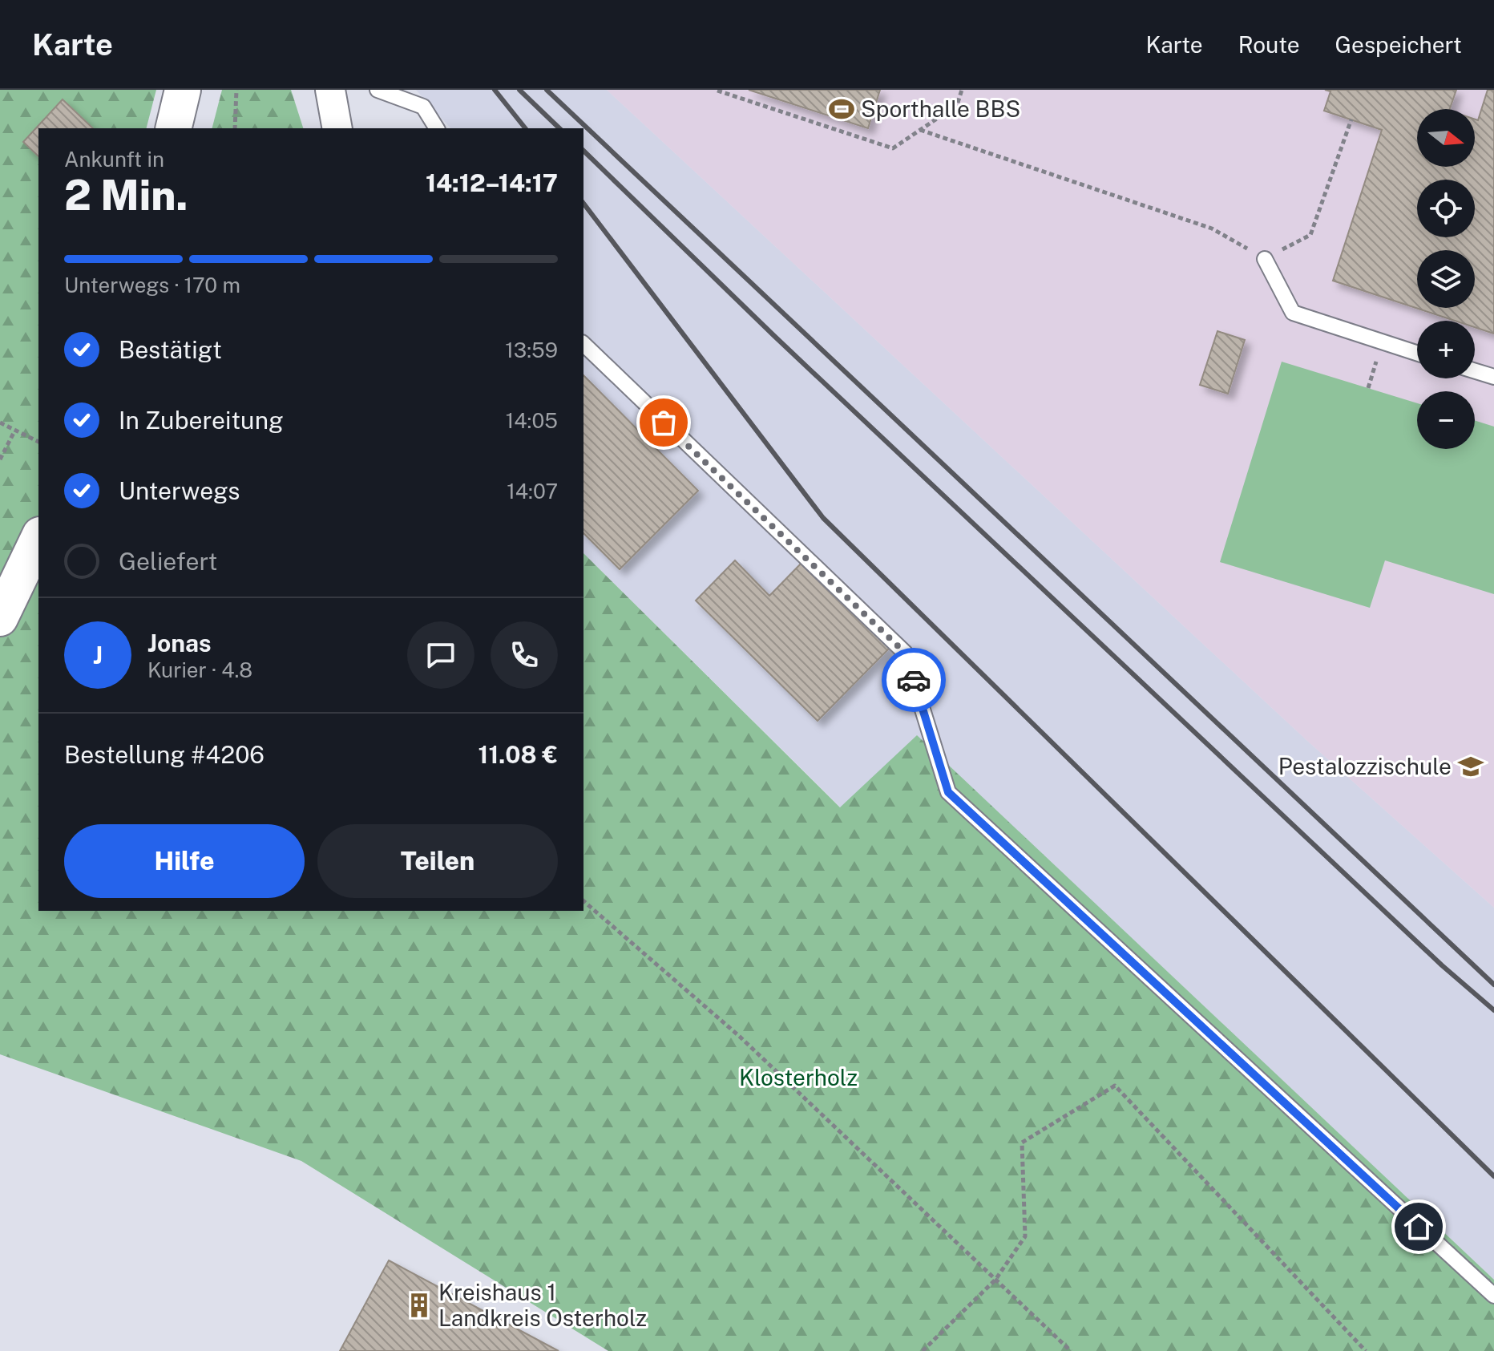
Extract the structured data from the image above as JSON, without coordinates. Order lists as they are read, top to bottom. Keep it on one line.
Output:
{"parks":["Klosterholz"],"places":{"sports":["Sporthalle BBS"],"school or university":["Pestalozzischule"],"building":["Kreishaus 1 Landkreis Osterholz"]},"north":"right","page":{"header":"Karte","nav":["Karte","Route","Gespeichert"],"map_buttons":["+","−"],"heading":["2 Min.","Ankunft in","14:12–14:17"],"panel":["Jonas","Kurier · 4.8","Bestellung #4206","11.08 €"],"bar":"Unterwegs · 170 m","list":[["Bestätigt","13:59"],["In Zubereitung","14:05"],["Unterwegs","14:07"],"Geliefert"],"round":"J","buttons":["Hilfe","Teilen"]}}
